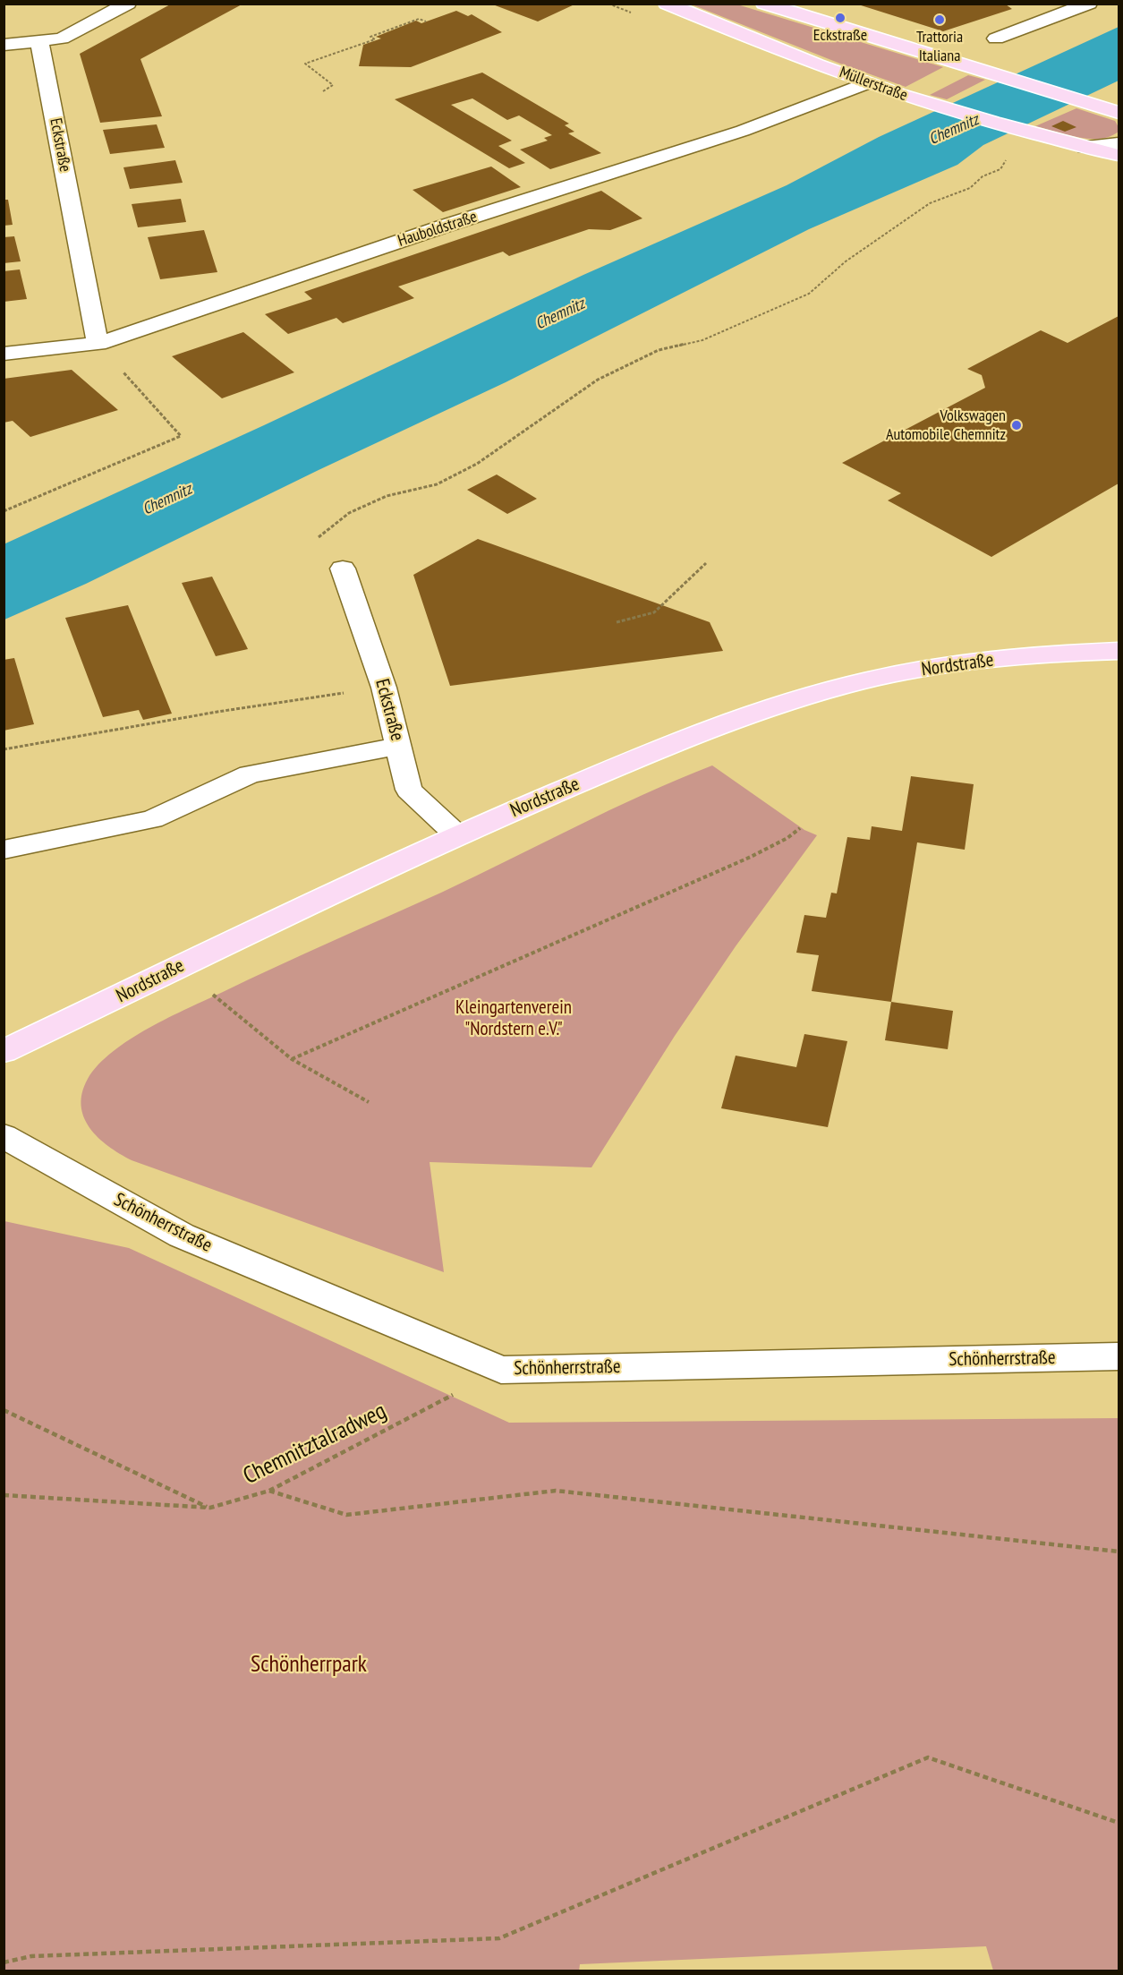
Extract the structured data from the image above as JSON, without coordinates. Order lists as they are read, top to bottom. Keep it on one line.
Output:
{"streets":{"main road":["Müllerstraße","Nordstraße"],"street":["Eckstraße","Hauboldstraße","Schönherrstraße"],"path":["Chemnitztalradweg"]},"crossings":[["Müllerstraße","Hauboldstraße"],["Eckstraße","Hauboldstraße"],["Eckstraße","Nordstraße"],["Schönherrstraße","Chemnitztalradweg"]],"water":["Chemnitz"],"parks":["Kleingartenverein \"Nordstern e.V.\"","Schönherrpark"],"places":["Eckstraße","Trattoria Italiana","Volkswagen Automobile Chemnitz"]}
